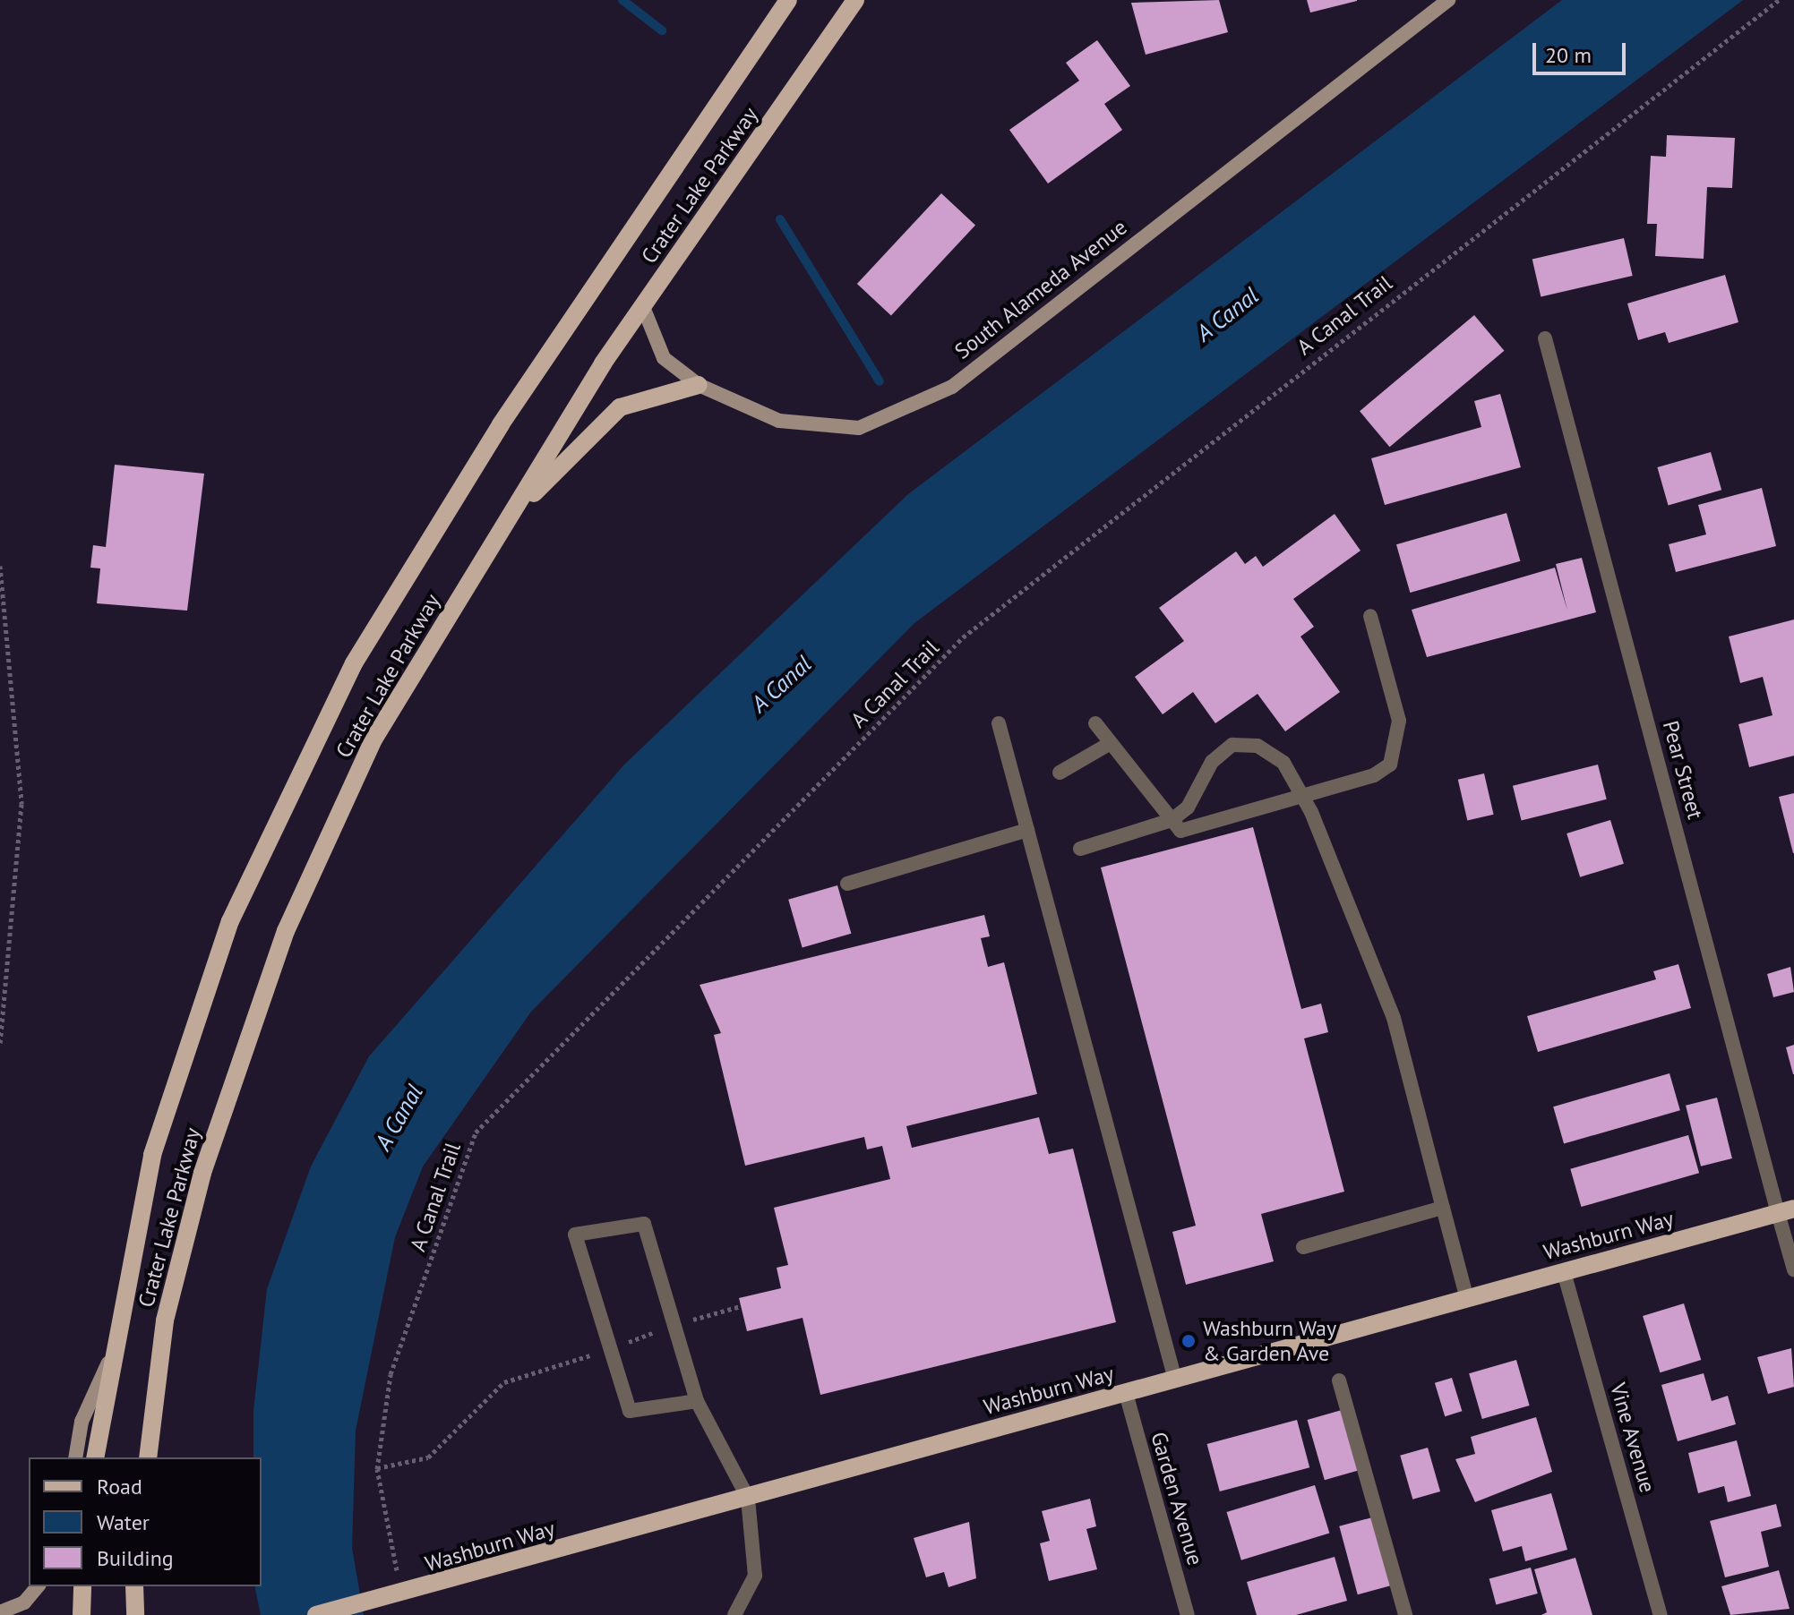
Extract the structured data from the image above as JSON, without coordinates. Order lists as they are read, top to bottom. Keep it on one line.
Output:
{"streets":{"main road":["Crater Lake Parkway","Washburn Way"],"street":["South Alameda Avenue","Pear Street","Vine Avenue","Garden Avenue"],"path":["A Canal Trail"]},"crossings":[["Crater Lake Parkway","South Alameda Avenue"],["A Canal Trail","Washburn Way"],["Pear Street","Washburn Way"],["Washburn Way","Vine Avenue"],["Washburn Way","Garden Avenue"]],"water":["A Canal"],"places":["Washburn Way & Garden Ave"],"legend":["Road","Water","Building"],"scale_bar":"20 m"}
